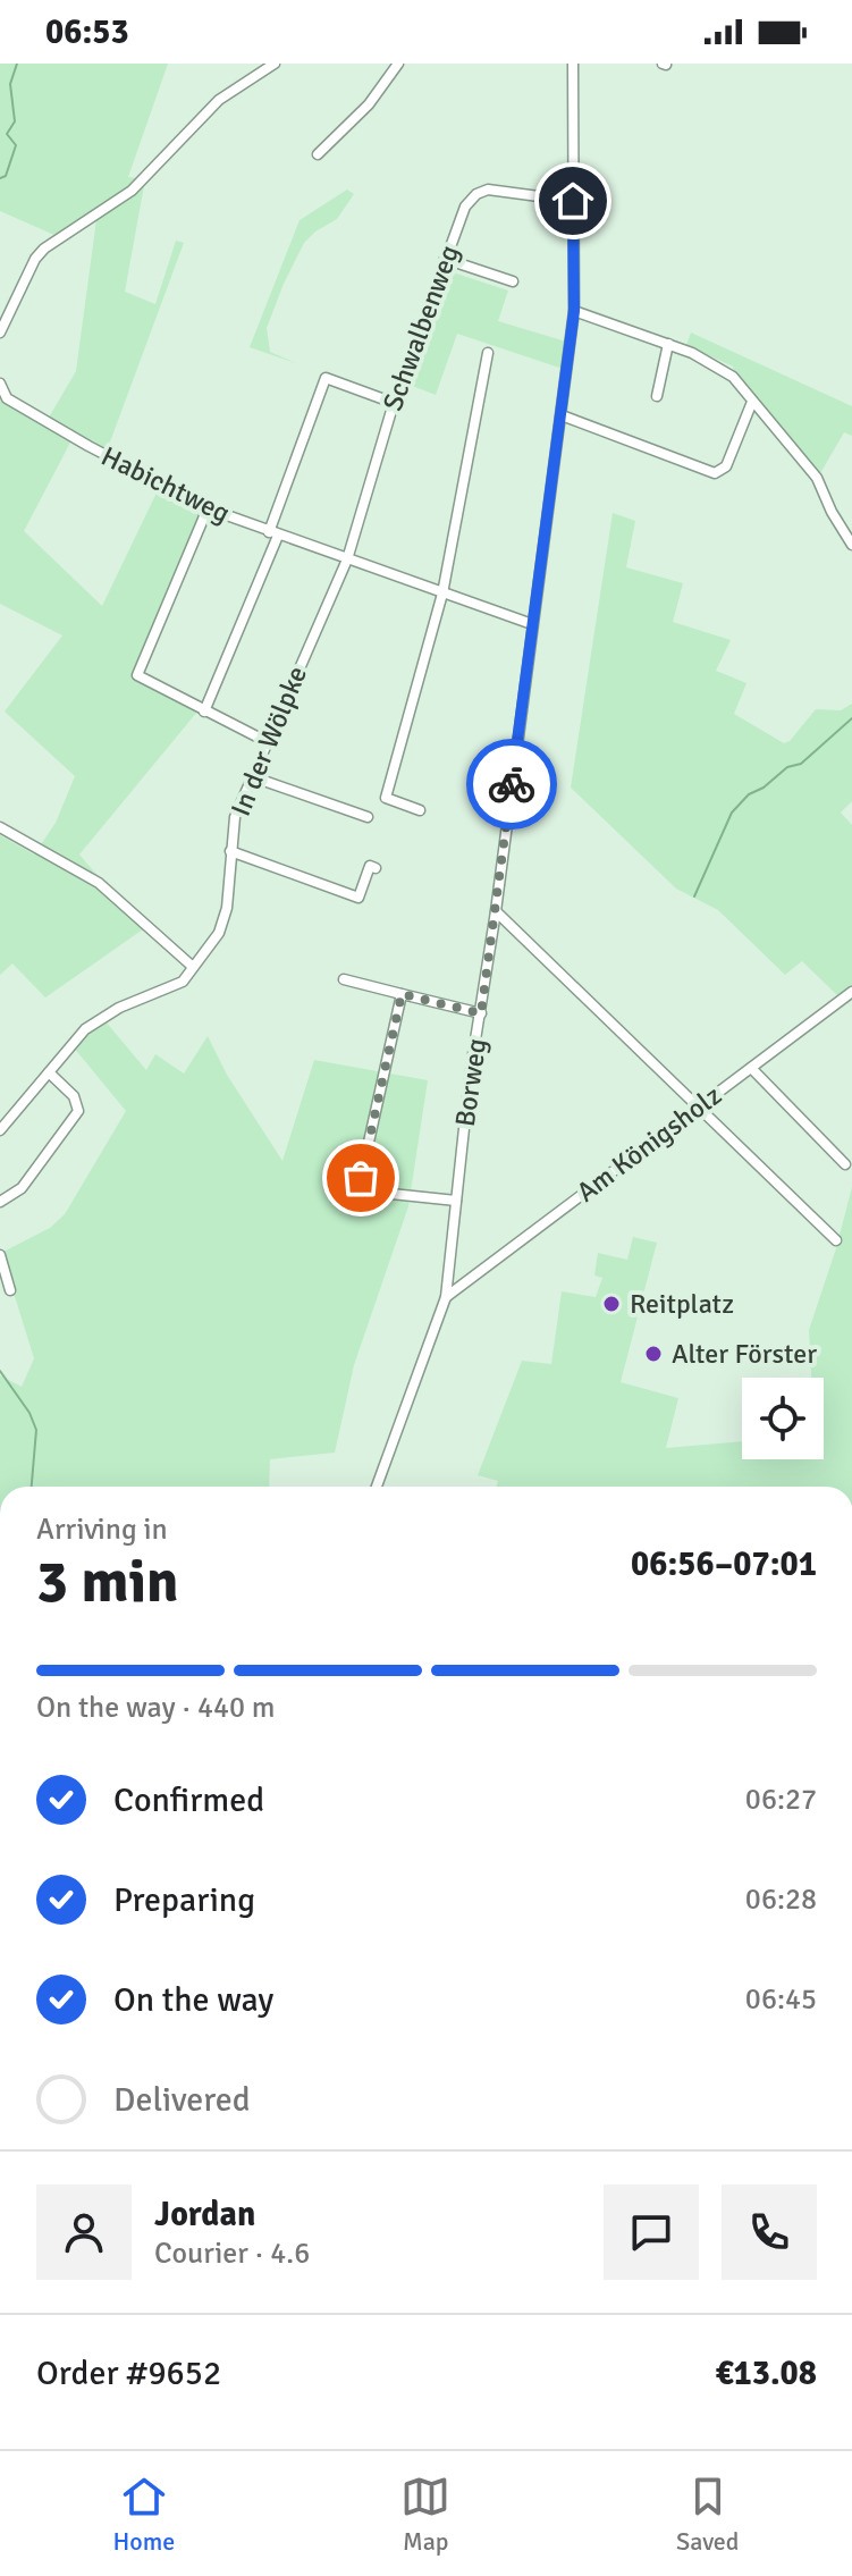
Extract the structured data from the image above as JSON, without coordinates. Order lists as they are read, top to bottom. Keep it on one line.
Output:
{"streets":{"street":["Schwalbenweg","Habichtweg","In der Wölpke","Borweg","Am Königsholz"]},"crossings":[["Schwalbenweg","Habichtweg"],["Schwalbenweg","In der Wölpke"],["Schwalbenweg","Borweg"],["Habichtweg","In der Wölpke"],["Borweg","Am Königsholz"]],"places":["Reitplatz","Alter Förster"],"page":{"status":"06:53","heading":["3 min","Arriving in","06:56–07:01"],"panel":["Jordan","Courier · 4.6","Order #9652","€13.08"],"bar":"On the way · 440 m","list":[["Confirmed","06:27"],["Preparing","06:28"],["On the way","06:45"],"Delivered"],"tabs":["Home","Map","Saved"]}}
